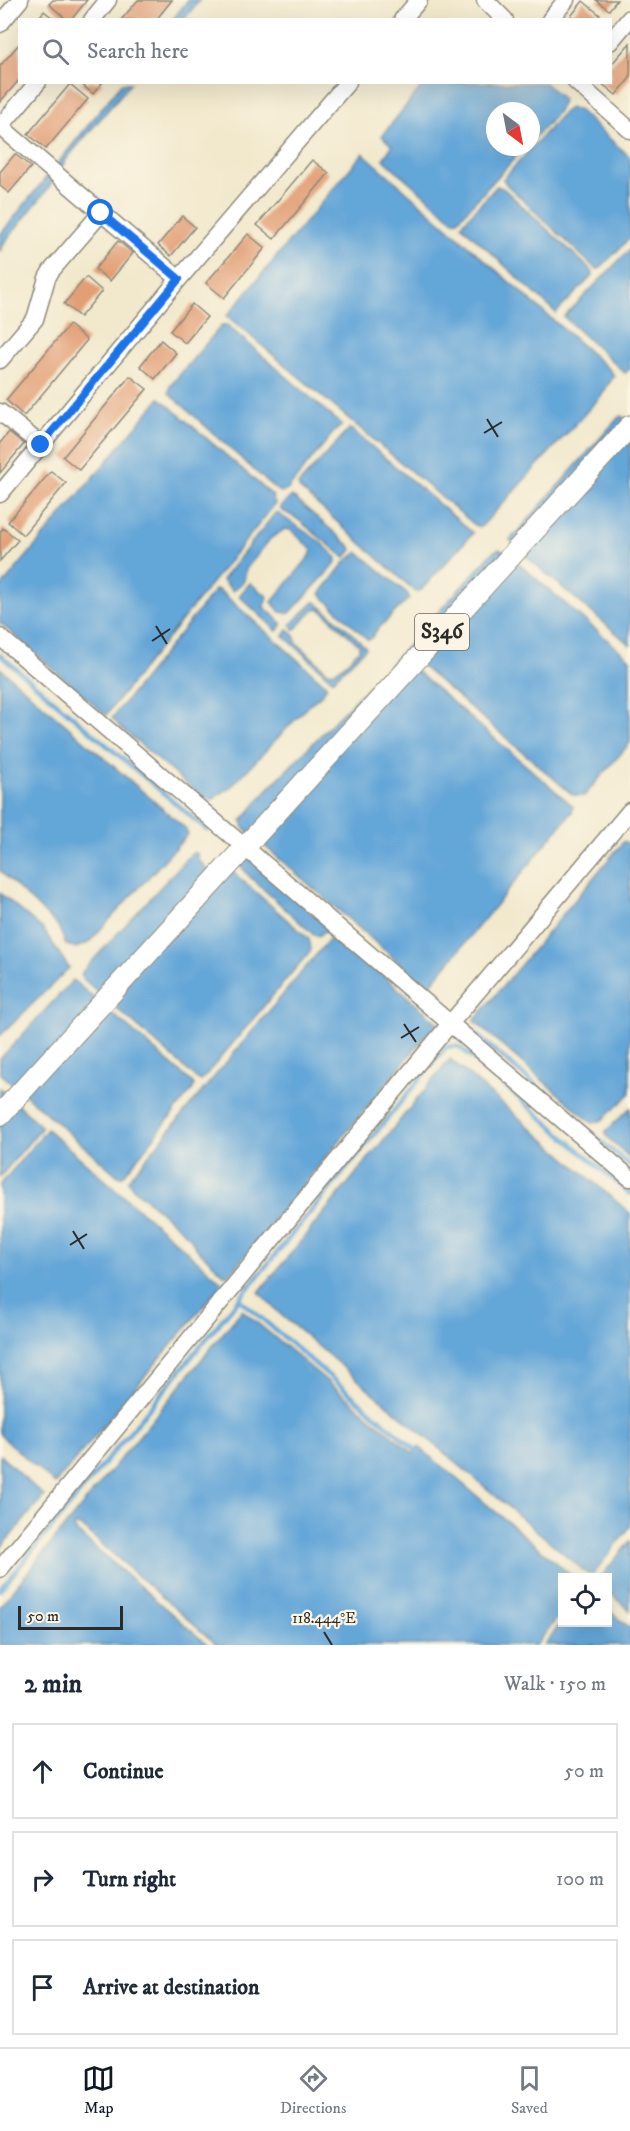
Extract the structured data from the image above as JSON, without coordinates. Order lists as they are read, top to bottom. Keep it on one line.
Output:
{"streets":{"main road":["S346"]},"scale_bar":"50 m","north":"bottom right","page":{"search":"Search here","scale":"50 m","heading":["2 min","Walk · 150 m"],"list":[["Continue","50 m"],["Turn right","100 m"],"Arrive at destination"],"nav":["Map","Directions","Saved"]},"coordinates":["118.444°E"]}
